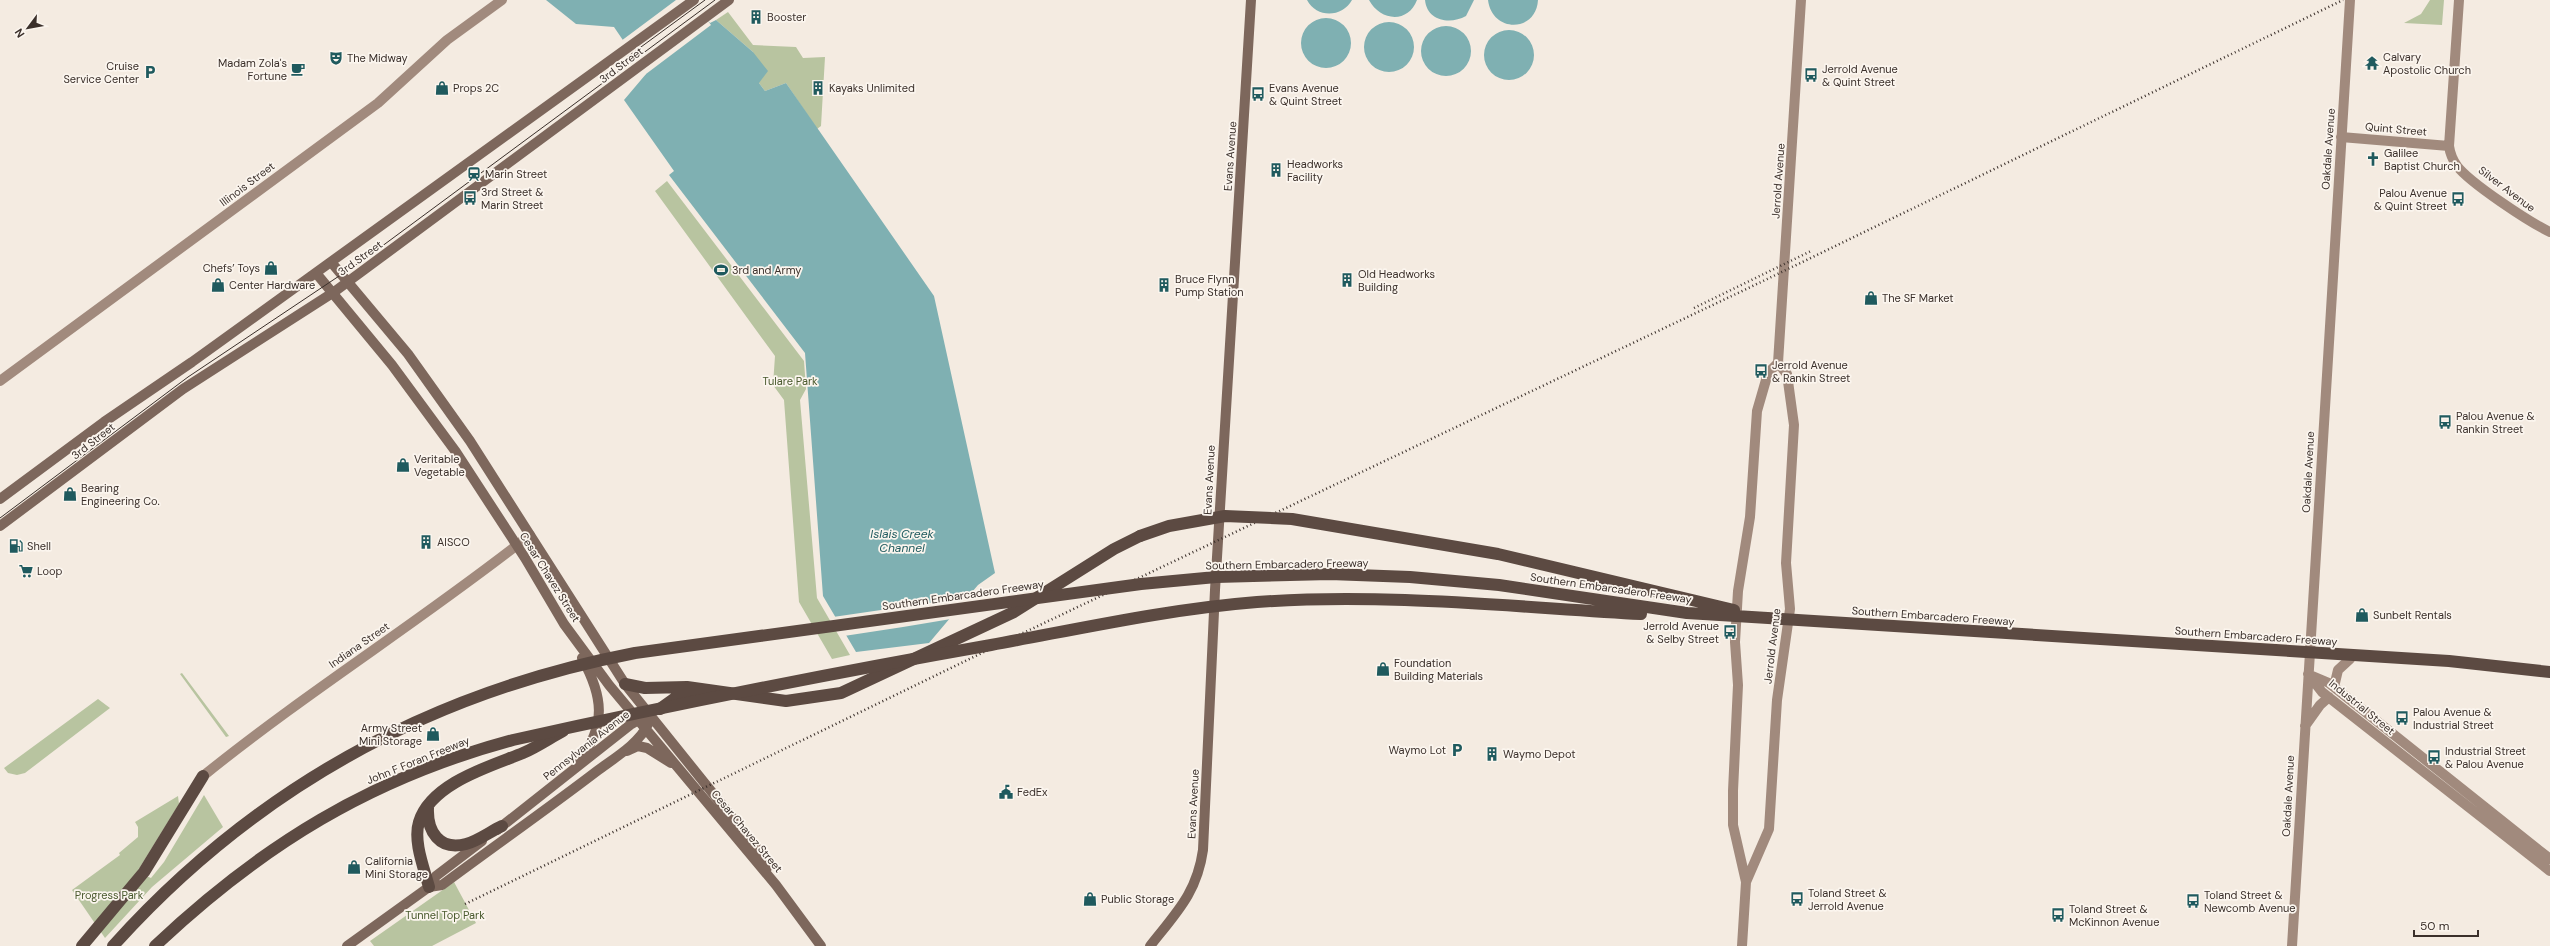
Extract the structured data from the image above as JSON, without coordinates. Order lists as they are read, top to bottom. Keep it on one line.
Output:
{"streets":{"highway":["Southern Embarcadero Freeway","John F Foran Freeway"],"main road":["3rd Street","Evans Avenue","Cesar Chavez Street","Pennsylvania Avenue"],"street":["Quint Street","Oakdale Avenue","Jerrold Avenue","Illinois Street","Silver Avenue","Indiana Street","Industrial Street"]},"crossings":[["3rd Street","Cesar Chavez Street"],["Quint Street","Oakdale Avenue"],["Quint Street","Silver Avenue"],["Oakdale Avenue","Industrial Street"],["Southern Embarcadero Freeway","John F Foran Freeway"],["Cesar Chavez Street","Indiana Street"],["Cesar Chavez Street","Pennsylvania Avenue"]],"water":["Islais Creek Channel"],"parks":["Tulare Park","Progress Park","Tunnel Top Park"],"places":{"building":["Booster","Kayaks Unlimited","Headworks Facility","Old Headworks Building","Bruce Flynn Pump Station","AISCO","Waymo Depot"],"theatre":["The Midway"],"temple":["Calvary Apostolic Church"],"cafe":["Madam Zola's Fortune"],"parking":["Cruise Service Center","Waymo Lot"],"bus stop":["Jerrold Avenue & Quint Street","Evans Avenue & Quint Street","3rd Street & Marin Street","Palou Avenue & Quint Street","Jerrold Avenue & Rankin Street","Palou Avenue & Rankin Street","Jerrold Avenue & Selby Street","Palou Avenue & Industrial Street","Industrial Street & Palou Avenue","Toland Street & Jerrold Avenue","Toland Street & Newcomb Avenue","Toland Street & McKinnon Avenue"],"shop":["Props 2C","Chefs’ Toys","Center Hardware","The SF Market","Veritable Vegetable","Bearing Engineering Co.","Sunbelt Rentals","Foundation Building Materials","Army Street Mini Storage","California Mini Storage","Public Storage"],"church":["Galilee Baptist Church"],"station":["Marin Street"],"sports":["3rd and Army"],"fuel station":["Shell"],"supermarket":["Loop"],"public building":["FedEx"]},"scale_bar":"50 m","north":"bottom left"}
